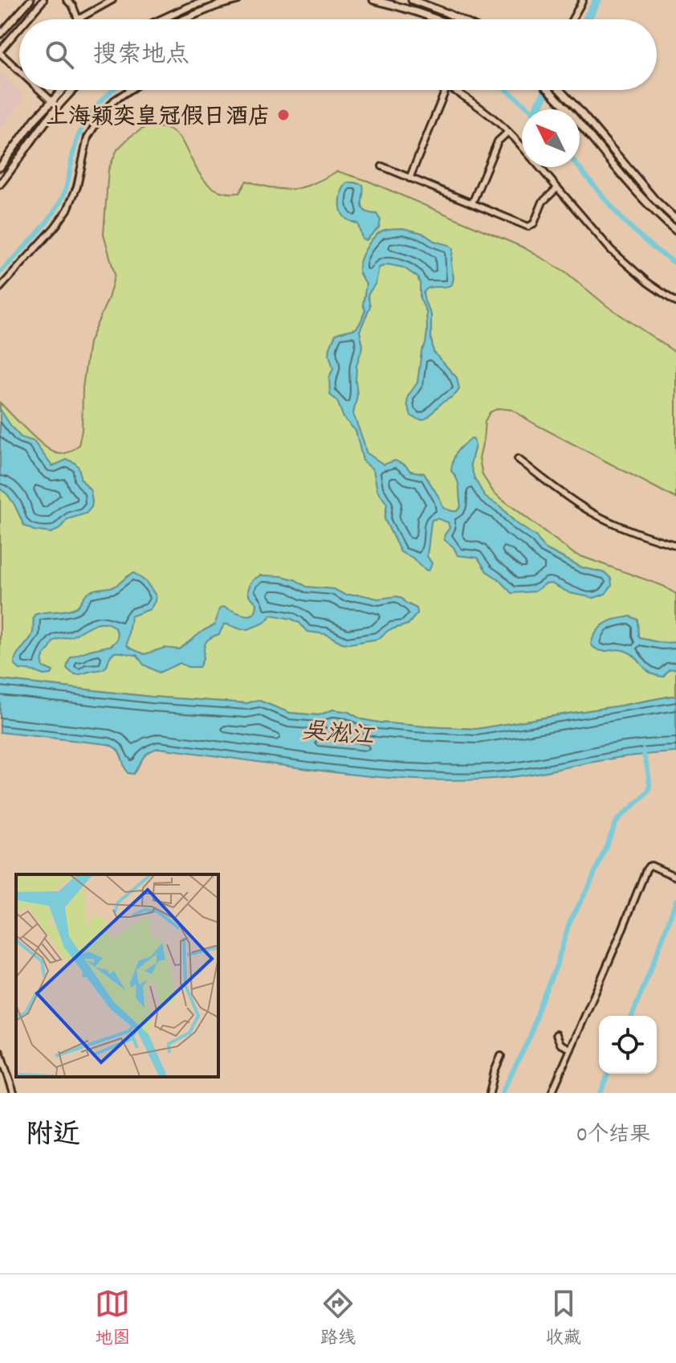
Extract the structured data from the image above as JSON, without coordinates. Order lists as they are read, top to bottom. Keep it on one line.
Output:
{"water":["吴淞江"],"places":["上海颖奕皇冠假日酒店"],"north":"top left","page":{"search":"搜索地点","heading":["附近","0个结果"],"nav":["地图","路线","收藏"]}}
